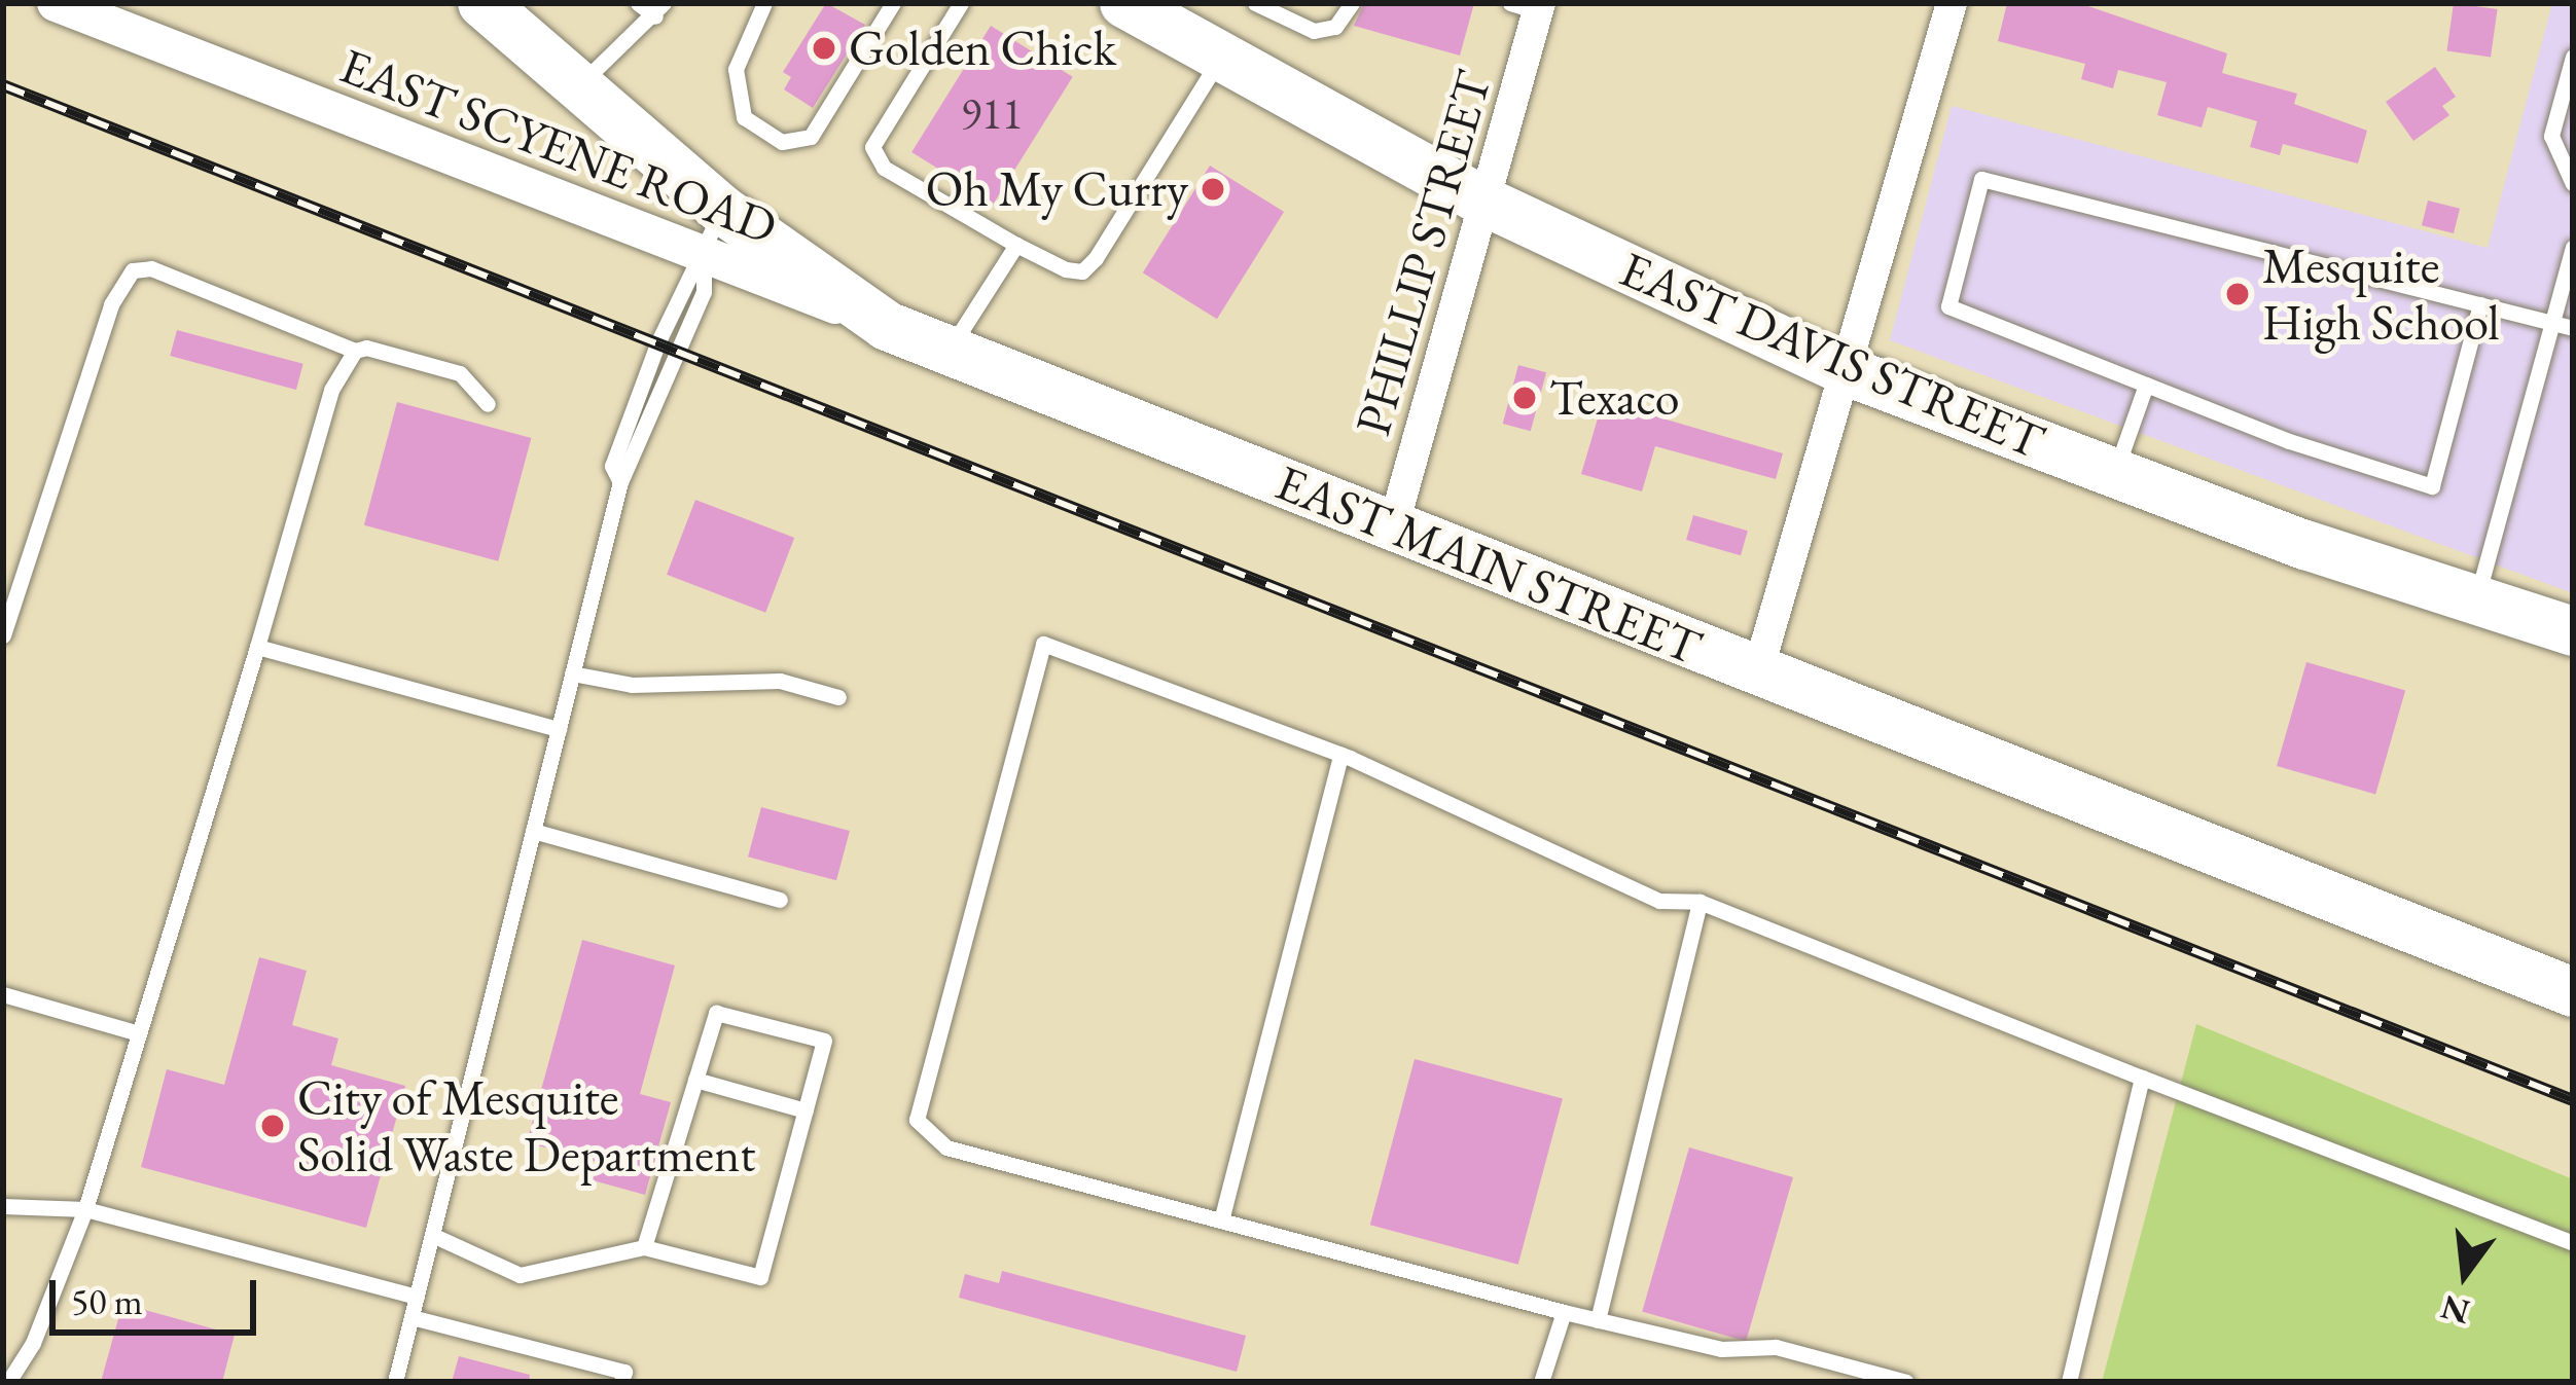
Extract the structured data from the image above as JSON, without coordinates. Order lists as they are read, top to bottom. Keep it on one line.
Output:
{"streets":{"main road":["EAST DAVIS STREET","EAST MAIN STREET"],"street":["EAST SCYENE ROAD","PHILLIP STREET"]},"crossings":[["EAST SCYENE ROAD","EAST MAIN STREET"],["PHILLIP STREET","EAST DAVIS STREET"],["PHILLIP STREET","EAST MAIN STREET"]],"places":["Golden Chick","Oh My Curry","Mesquite High School","Texaco","City of Mesquite Solid Waste Department"],"house_numbers":["911"],"scale_bar":"50 m","north":"bottom"}
